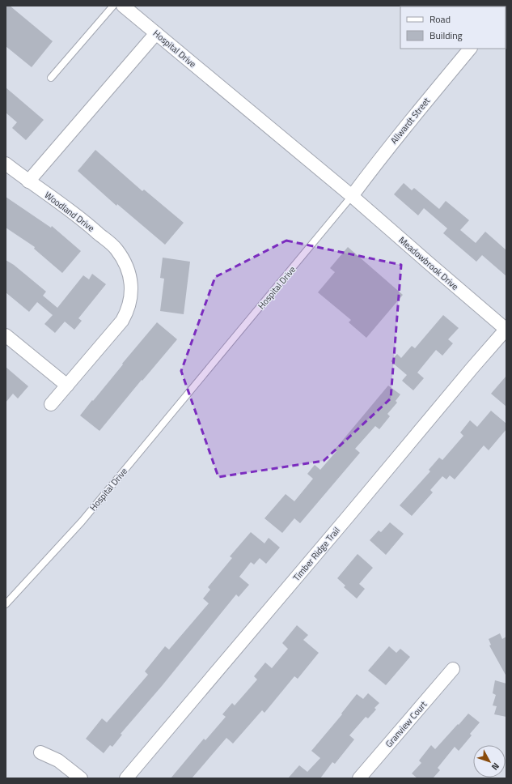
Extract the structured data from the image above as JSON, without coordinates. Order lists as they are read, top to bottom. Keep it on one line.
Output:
{"streets":{"street":["Hospital Drive","Allwardt Street","Woodland Drive","Meadowbrook Drive","Timber Ridge Trail","Granview Court"]},"crossings":[["Hospital Drive","Allwardt Street"],["Hospital Drive","Meadowbrook Drive"],["Allwardt Street","Meadowbrook Drive"],["Meadowbrook Drive","Timber Ridge Trail"]],"legend":["Road","Building"],"north":"bottom right"}
